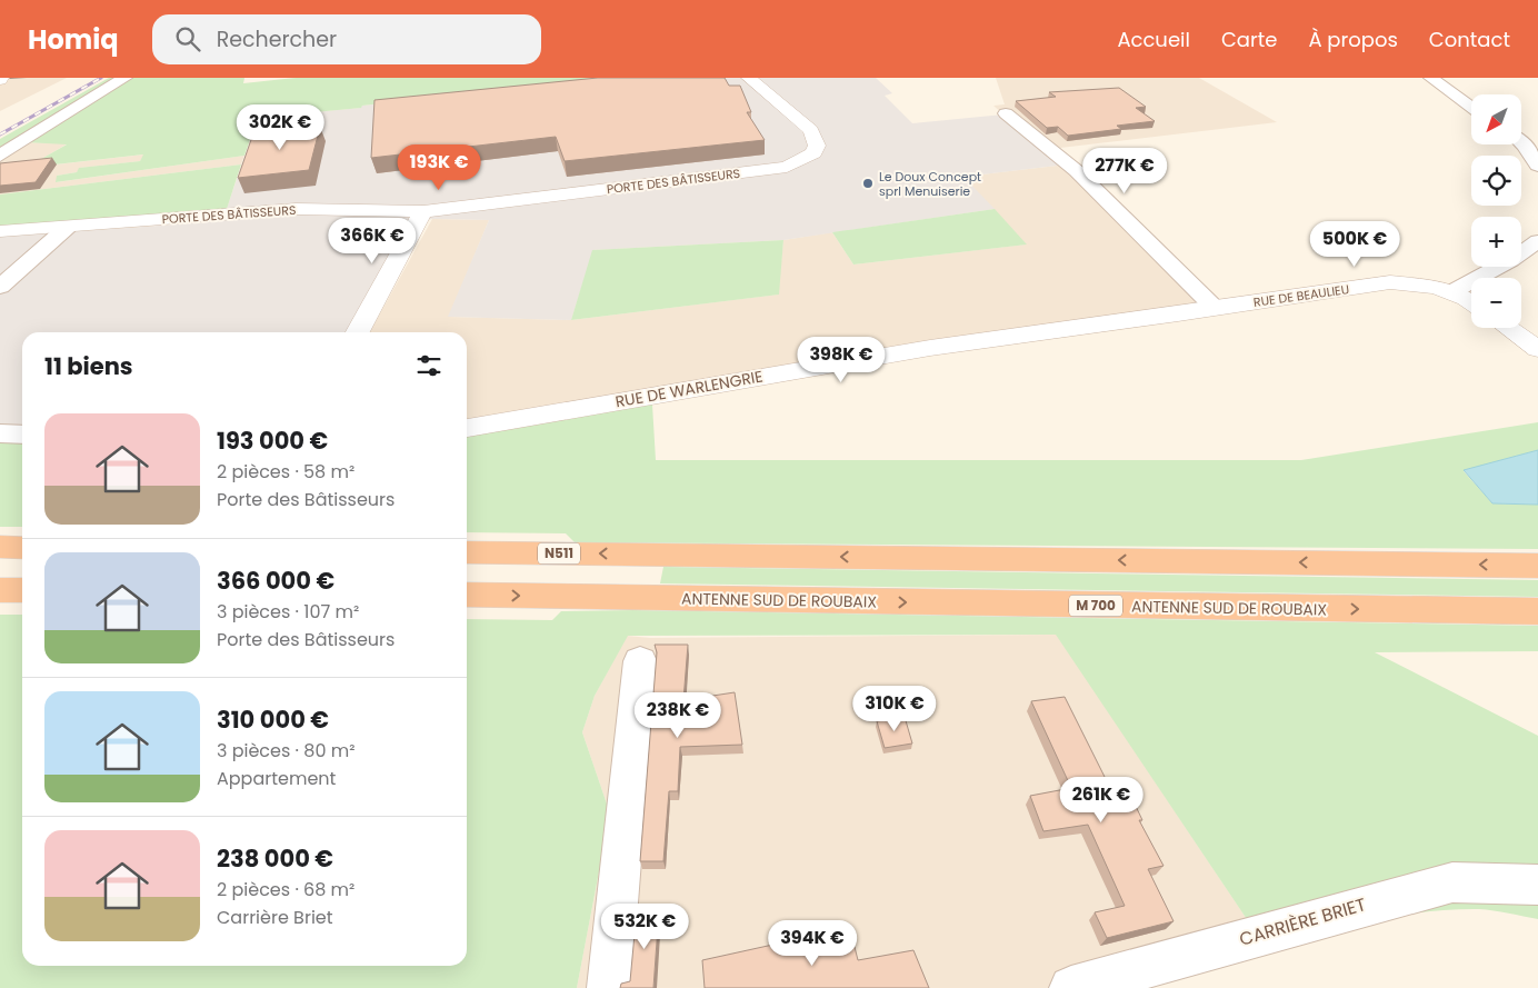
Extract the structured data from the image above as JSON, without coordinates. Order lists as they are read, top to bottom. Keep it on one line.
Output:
{"streets":{"highway":["N511","ANTENNE SUD DE ROUBAIX","M 700"],"street":["PORTE DES BÂTISSEURS","RUE DE BEAULIEU","RUE DE WARLENGRIE","CARRIÈRE BRIET"]},"crossings":[["RUE DE BEAULIEU","RUE DE WARLENGRIE"]],"places":["Le Doux Concept sprl Menuiserie"],"north":"bottom left","page":{"header":"Homiq","search":"Rechercher","nav":["Accueil","Carte","À propos","Contact"],"map_buttons":["+","−"],"price":["302K €","193K €","277K €","366K €","500K €","398K €","310K €","238K €","261K €","532K €","394K €"],"heading":"11 biens","list":[{"name":"193 000 €","note":"2 pièces · 58 m² · Porte des Bâtisseurs"},{"name":"366 000 €","note":"3 pièces · 107 m² · Porte des Bâtisseurs"},{"name":"310 000 €","note":"3 pièces · 80 m² · Appartement"},{"name":"238 000 €","note":"2 pièces · 68 m² · Carrière Briet"}]}}
